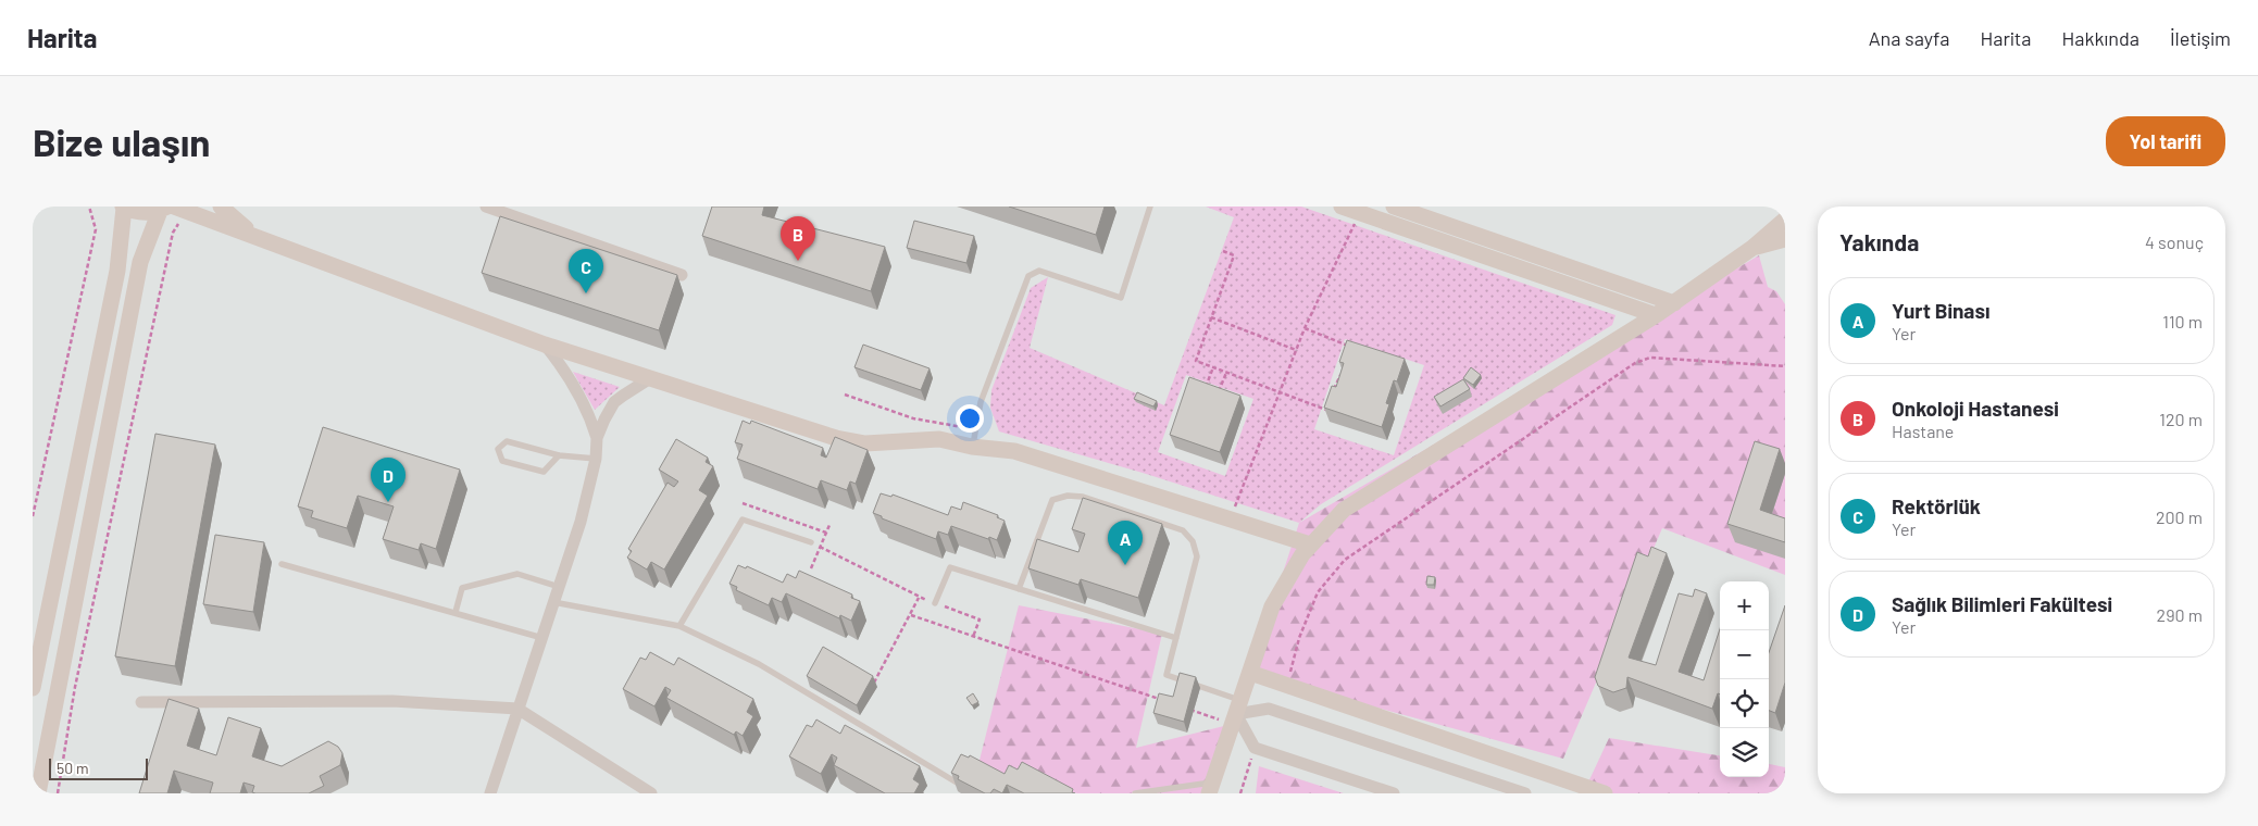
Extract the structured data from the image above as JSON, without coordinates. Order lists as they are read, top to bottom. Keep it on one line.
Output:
{"scale_bar":"50 m","page":{"header":"Harita","nav":["Ana sayfa","Harita","Hakkında","İletişim"],"buttons":"Yol tarifi","title":"Bize ulaşın","heading":["Yakında","4 sonuç"],"pins":["B","C","D","A"],"list":[{"mark":"A","name":"Yurt Binası","note":"Yer","value":"110 m"},{"mark":"B","name":"Onkoloji Hastanesi","note":"Hastane","value":"120 m"},{"mark":"C","name":"Rektörlük","note":"Yer","value":"200 m"},{"mark":"D","name":"Sağlık Bilimleri Fakültesi","note":"Yer","value":"290 m"}],"map_buttons":["+","−"],"scale":"50 m"}}
